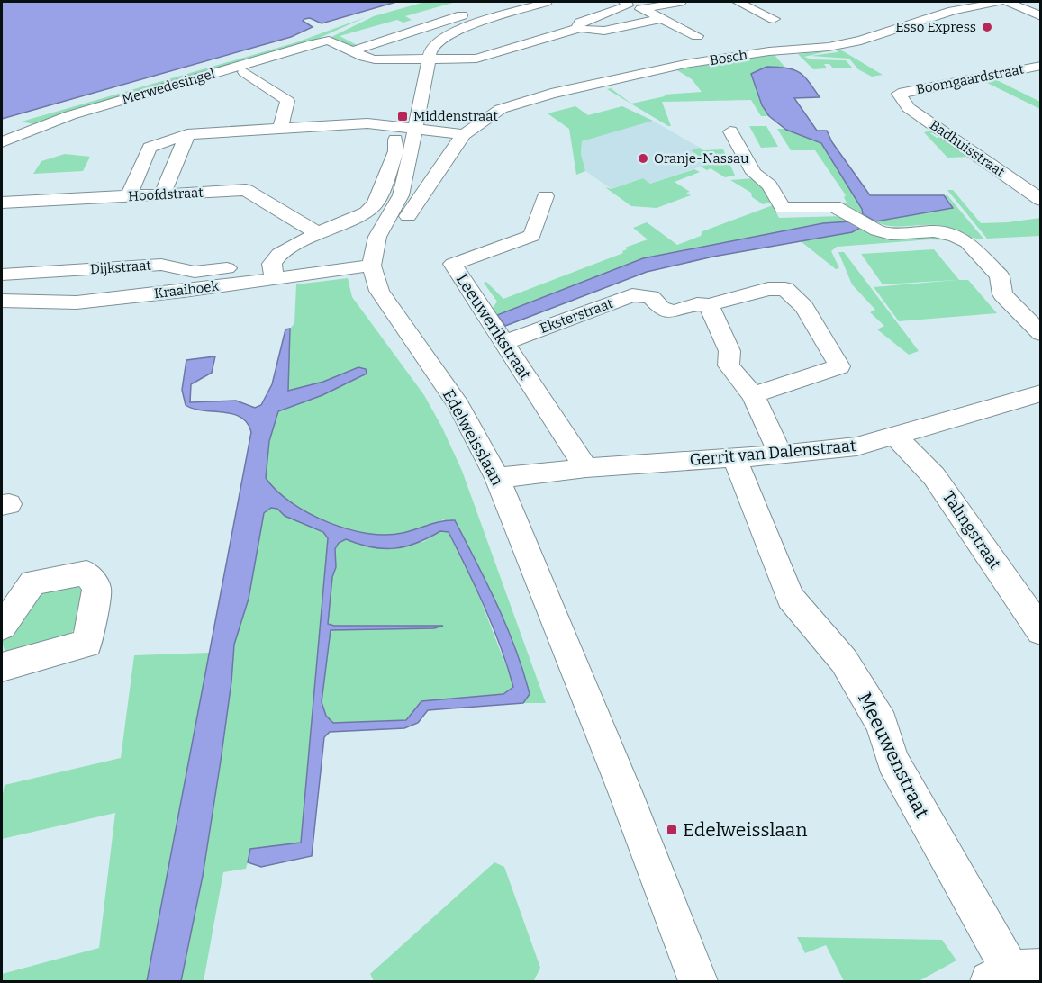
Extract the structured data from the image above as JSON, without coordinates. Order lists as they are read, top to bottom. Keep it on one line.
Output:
{"streets":{"street":["Bosch","Boomgaardstraat","Merwedesingel","Badhuisstraat","Hoofdstraat","Dijkstraat","Kraaihoek","Eksterstraat","Leeuwerikstraat","Edelweisslaan","Gerrit van Dalenstraat","Talingstraat","Meeuwenstraat"]},"crossings":[["Boomgaardstraat","Badhuisstraat"],["Dijkstraat","Kraaihoek"],["Kraaihoek","Edelweisslaan"],["Eksterstraat","Leeuwerikstraat"],["Leeuwerikstraat","Gerrit van Dalenstraat"],["Edelweisslaan","Gerrit van Dalenstraat"],["Gerrit van Dalenstraat","Talingstraat"],["Gerrit van Dalenstraat","Meeuwenstraat"]],"places":{"other":["Esso Express","Oranje-Nassau"],"transit":["Middenstraat","Edelweisslaan"]}}
